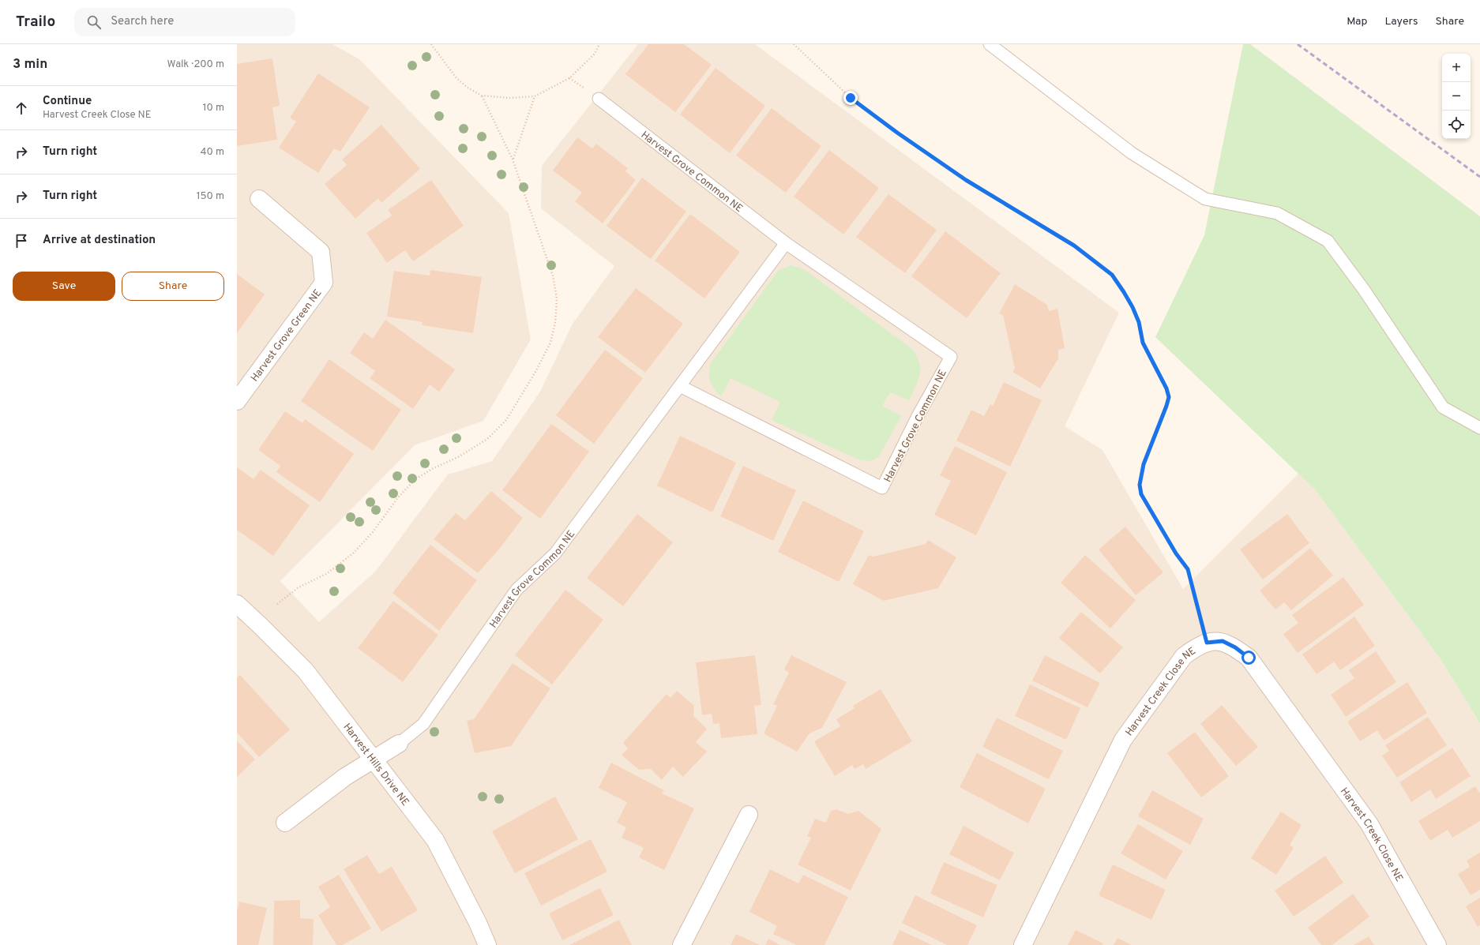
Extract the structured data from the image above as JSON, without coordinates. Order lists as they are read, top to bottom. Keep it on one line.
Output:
{"streets":{"street":["Harvest Grove Common NE","Harvest Grove Green NE","Harvest Creek Close NE","Harvest Hills Drive NE"]},"crossings":[["Harvest Grove Common NE","Harvest Hills Drive NE"]],"page":{"header":"Trailo","search":"Search here","nav":["Map","Layers","Share"],"heading":["3 min","Walk · 200 m"],"map_buttons":["+","−"],"list":[["Continue","Harvest Creek Close NE","10 m"],["Turn right","40 m"],["Turn right","150 m"],"Arrive at destination"],"buttons":["Save","Share"]}}
